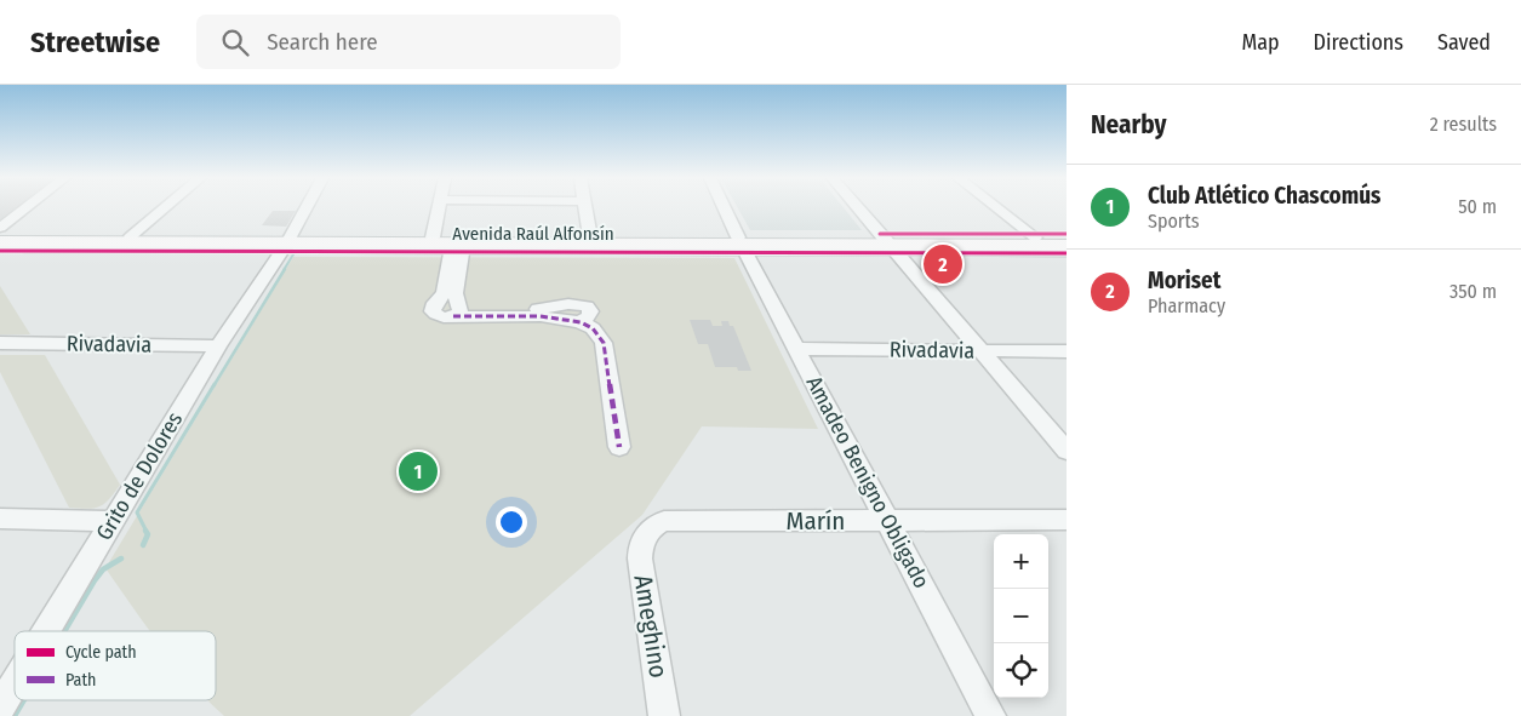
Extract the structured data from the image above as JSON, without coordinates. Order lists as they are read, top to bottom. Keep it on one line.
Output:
{"streets":{"main road":["Avenida Raúl Alfonsín"],"street":["Rivadavia","Grito de Dolores","Amadeo Benigno Obligado","Marín","Ameghino"]},"crossings":[["Avenida Raúl Alfonsín","Grito de Dolores"],["Avenida Raúl Alfonsín","Amadeo Benigno Obligado"],["Rivadavia","Grito de Dolores"],["Rivadavia","Amadeo Benigno Obligado"],["Amadeo Benigno Obligado","Marín"],["Marín","Ameghino"]],"legend":["Cycle path","Path"],"page":{"header":"Streetwise","search":"Search here","nav":["Map","Directions","Saved"],"heading":["Nearby","2 results"],"list":[{"mark":"1","name":"Club Atlético Chascomús","note":"Sports","value":"50 m"},{"mark":"2","name":"Moriset","note":"Pharmacy","value":"350 m"}],"pins":["2","1"],"map_buttons":["+","−"]}}
